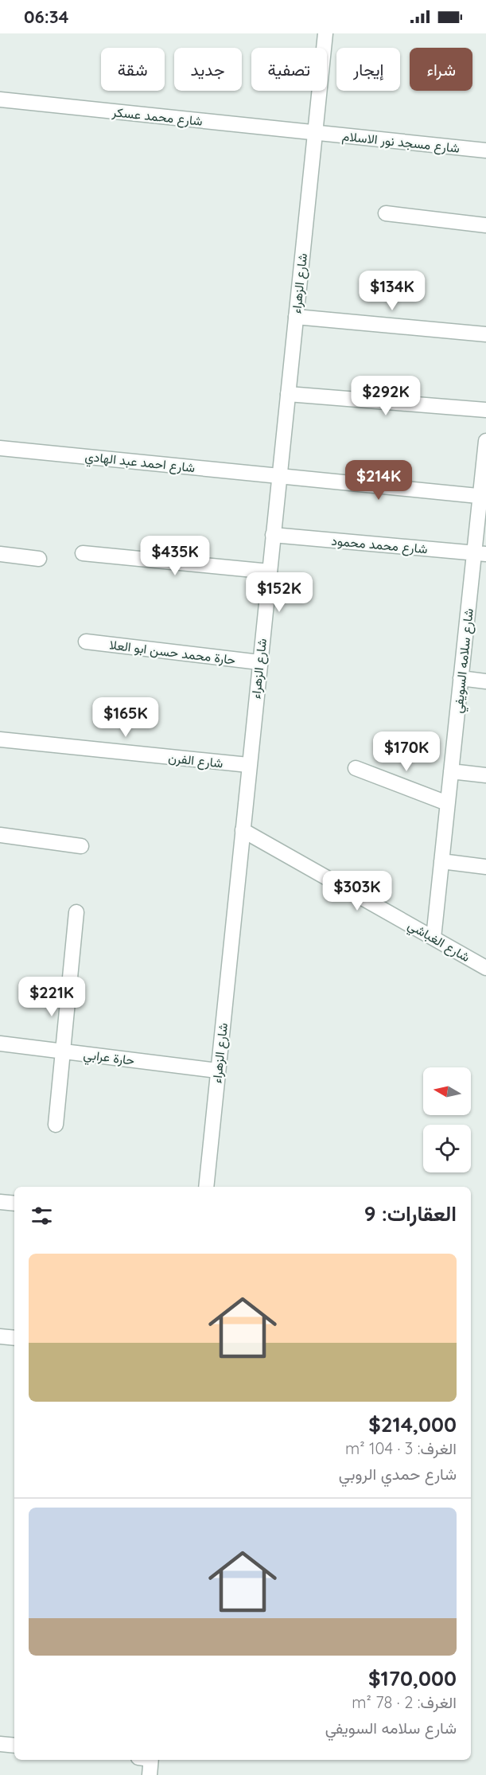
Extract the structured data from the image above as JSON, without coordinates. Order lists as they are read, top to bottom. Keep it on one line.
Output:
{"streets":{"street":["شارع محمد عسكر","شارع مسجد نور الاسلام","شارع الزهراء","شارع احمد عبد الهادي","شارع محمد محمود","حارة محمد حسن ابو العلا","شارع سلامه السويفي","شارع الفرن","شارع الغباشي","حارة عرابي"]},"crossings":[["شارع محمد عسكر","شارع مسجد نور الاسلام"],["شارع محمد عسكر","شارع الزهراء"],["شارع مسجد نور الاسلام","شارع الزهراء"],["شارع الزهراء","شارع احمد عبد الهادي"],["شارع الزهراء","شارع محمد محمود"],["شارع الزهراء","حارة محمد حسن ابو العلا"],["شارع الزهراء","شارع الفرن"],["شارع الزهراء","شارع الغباشي"],["شارع الزهراء","حارة عرابي"],["شارع احمد عبد الهادي","شارع سلامه السويفي"],["شارع محمد محمود","شارع سلامه السويفي"],["شارع سلامه السويفي","شارع الغباشي"]],"north":"left","page":{"status":"06:34","chip":["شراء","إيجار","تصفية","جديد","شقة"],"price":["$134K","$292K","$214K","$435K","$152K","$165K","$170K","$303K","$221K"],"heading":"العقارات: 9","list":[{"name":"$214,000","note":"الغرف: 3 · 104 m² · شارع حمدي الروبي"},{"name":"$170,000","note":"الغرف: 2 · 78 m² · شارع سلامه السويفي"}]}}
